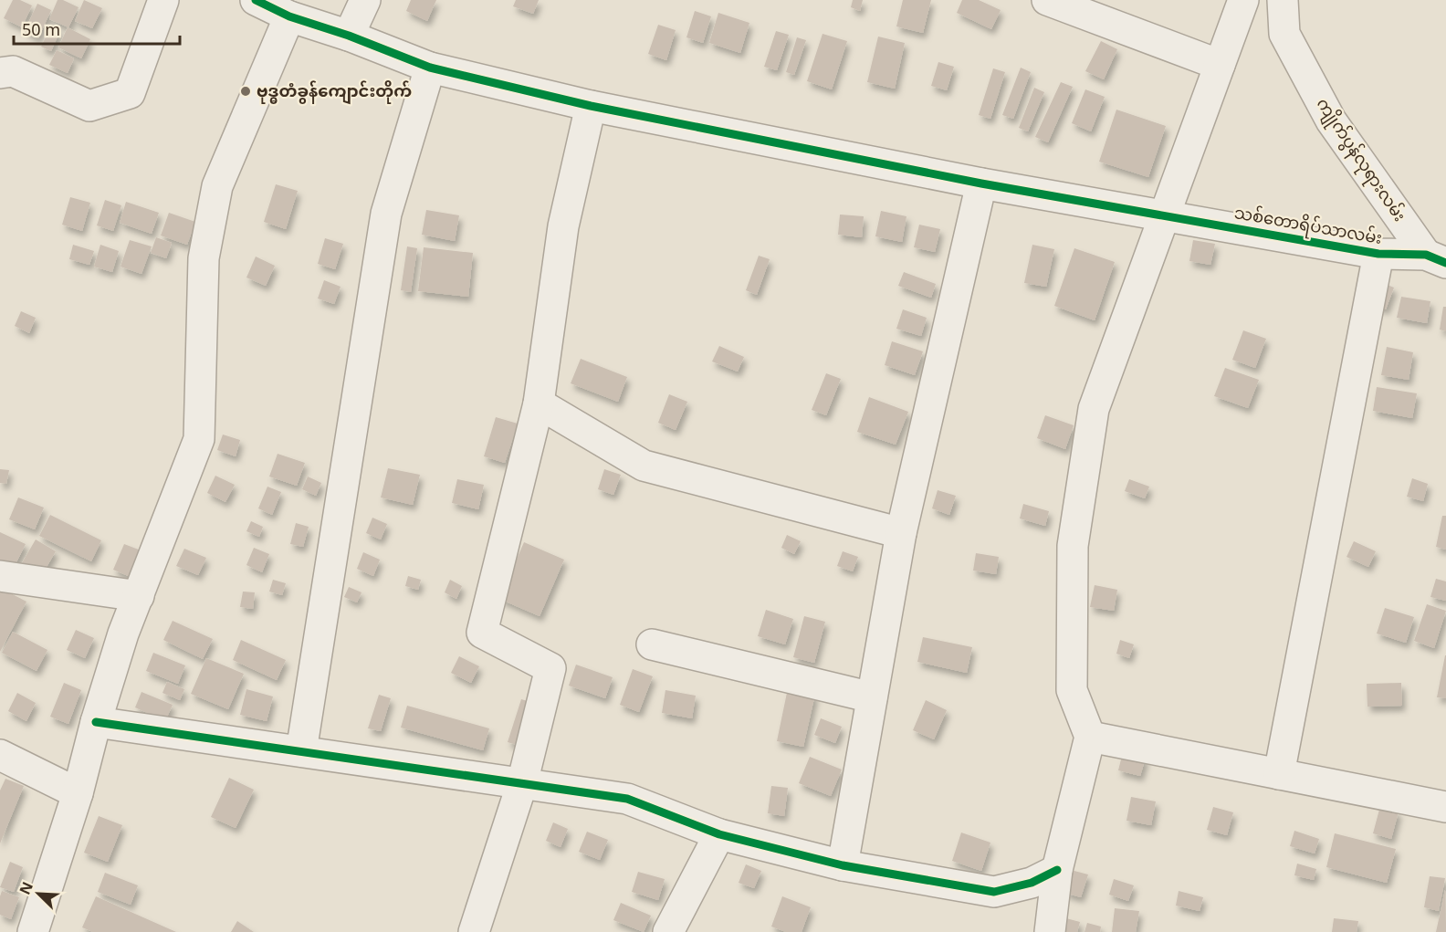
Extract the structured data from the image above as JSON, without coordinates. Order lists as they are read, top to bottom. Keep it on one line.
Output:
{"streets":{"street":["ကျိုက်ပွန်လုရားလမ်း","သစ်တောရိပ်သာလမ်း"]},"crossings":[["ကျိုက်ပွန်လုရားလမ်း","သစ်တောရိပ်သာလမ်း"]],"places":["ဗုဒ္ဓတံခွန်ကျောင်းတိုက်"],"scale_bar":"50 m","north":"top left"}
